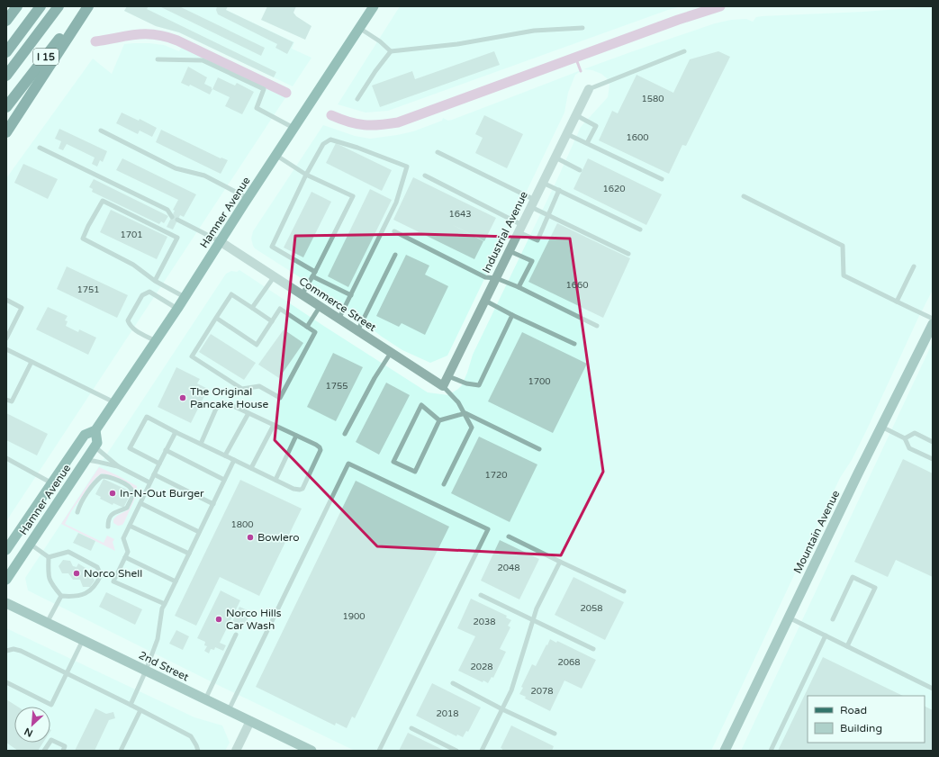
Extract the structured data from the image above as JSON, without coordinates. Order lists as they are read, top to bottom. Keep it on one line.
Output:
{"streets":{"highway":["I 15"],"main road":["Hamner Avenue","Mountain Avenue","2nd Street"],"street":["Industrial Avenue","Commerce Street"]},"crossings":[["Hamner Avenue","Commerce Street"],["Industrial Avenue","Commerce Street"]],"places":["The Original Pancake House","In-N-Out Burger","Bowlero","Norco Shell","Norco Hills Car Wash"],"house_numbers":["1580","1600","1620","1643","1701","1660","1751","1700","1755","1720","1800","2048","2058","1900","2038","2068","2028","2078","2018"],"legend":["Road","Building"],"north":"bottom left"}
